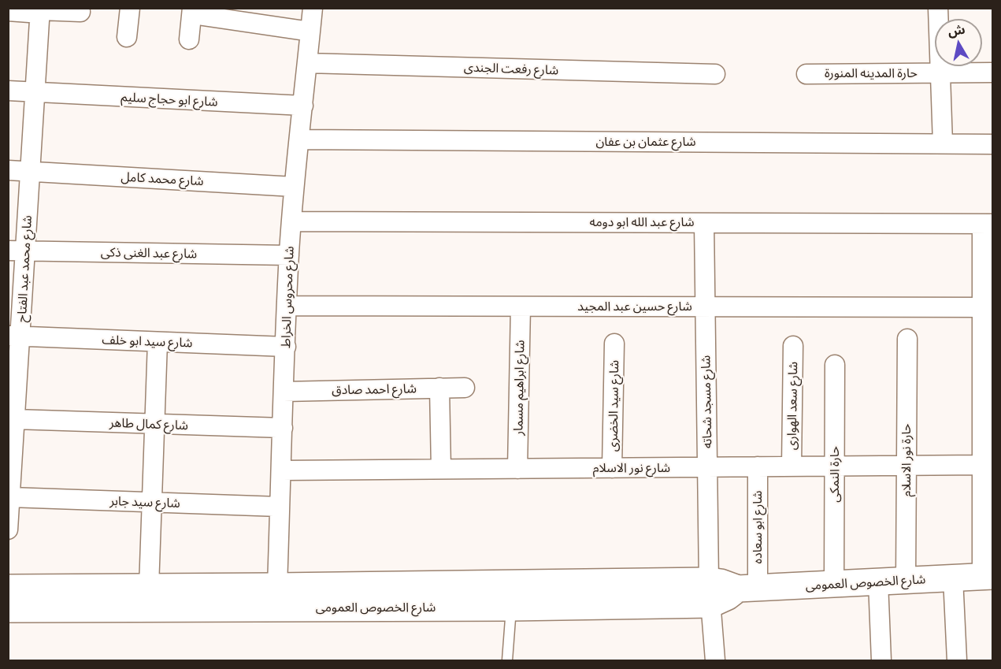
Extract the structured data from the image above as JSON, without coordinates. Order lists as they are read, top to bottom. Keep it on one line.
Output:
{"streets":{"street":["شارع رفعت الجندى","حارة المدينه المنورة","شارع ابو حجاج سليم","شارع عثمان بن عفان","شارع محمد كامل","شارع عبد الله ابو دومه","شارع عبد الغنى ذكى","شارع محمد عبد الفتاح","شارع محروس الخراط","شارع حسين عبد المجيد","شارع سيد ابو خلف","شارع ابراهيم مسمار","شارع احمد صادق","شارع مسجد شحاته","شارع سيد الخضرى","شارع سعد الهوارى","شارع كمال طاهر","حارة نور الاسلام","شارع نور الاسلام","حارة النمكى","شارع سيد جابر","شارع ابو سعاده","شارع الخصوص العمومى"]},"crossings":[["شارع رفعت الجندى","شارع محروس الخراط"],["شارع ابو حجاج سليم","شارع محمد عبد الفتاح"],["شارع ابو حجاج سليم","شارع محروس الخراط"],["شارع عثمان بن عفان","شارع محروس الخراط"],["شارع محمد كامل","شارع محمد عبد الفتاح"],["شارع محمد كامل","شارع محروس الخراط"],["شارع عبد الله ابو دومه","شارع محروس الخراط"],["شارع عبد الله ابو دومه","شارع مسجد شحاته"],["شارع عبد الغنى ذكى","شارع محمد عبد الفتاح"],["شارع عبد الغنى ذكى","شارع محروس الخراط"],["شارع محمد عبد الفتاح","شارع سيد ابو خلف"],["شارع محمد عبد الفتاح","شارع كمال طاهر"],["شارع محمد عبد الفتاح","شارع سيد جابر"],["شارع محروس الخراط","شارع حسين عبد المجيد"],["شارع محروس الخراط","شارع سيد ابو خلف"],["شارع محروس الخراط","شارع احمد صادق"],["شارع محروس الخراط","شارع كمال طاهر"],["شارع محروس الخراط","شارع نور الاسلام"],["شارع محروس الخراط","شارع سيد جابر"],["شارع محروس الخراط","شارع الخصوص العمومى"],["شارع حسين عبد المجيد","شارع ابراهيم مسمار"],["شارع حسين عبد المجيد","شارع مسجد شحاته"],["شارع ابراهيم مسمار","شارع نور الاسلام"],["شارع مسجد شحاته","شارع نور الاسلام"],["شارع مسجد شحاته","شارع الخصوص العمومى"],["شارع سيد الخضرى","شارع نور الاسلام"],["شارع سعد الهوارى","شارع نور الاسلام"],["حارة نور الاسلام","شارع نور الاسلام"],["حارة نور الاسلام","شارع الخصوص العمومى"],["شارع نور الاسلام","حارة النمكى"],["شارع نور الاسلام","شارع ابو سعاده"],["حارة النمكى","شارع الخصوص العمومى"],["شارع ابو سعاده","شارع الخصوص العمومى"]],"north":"top"}
